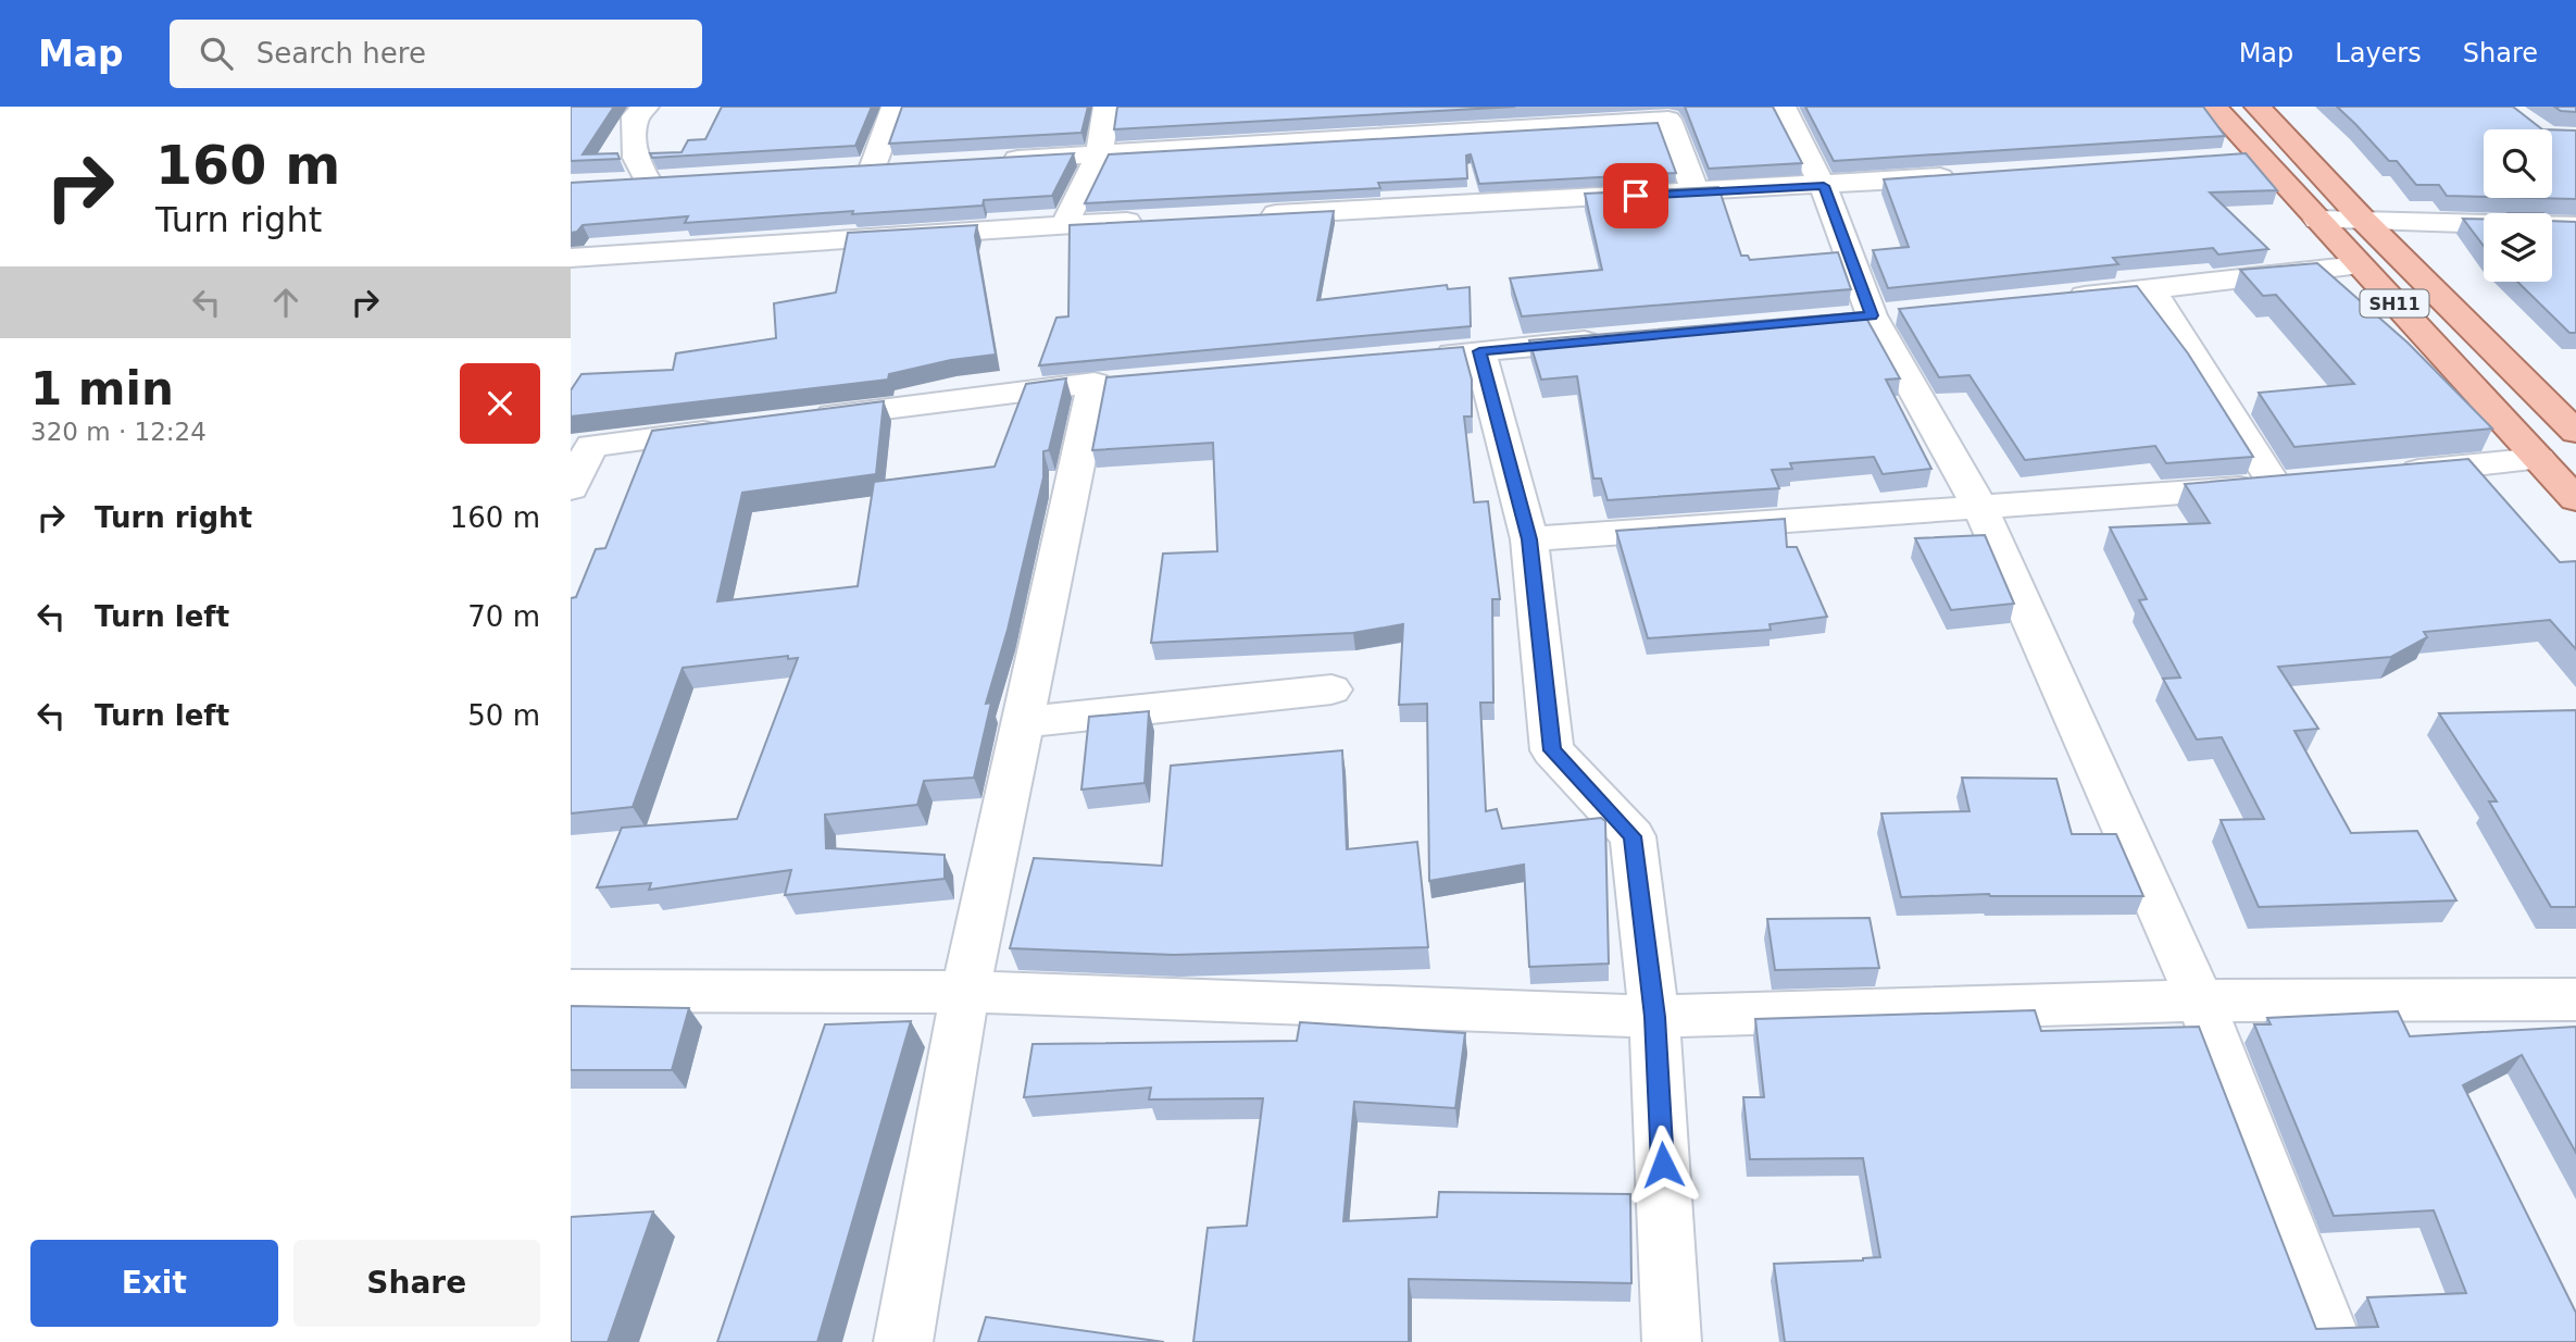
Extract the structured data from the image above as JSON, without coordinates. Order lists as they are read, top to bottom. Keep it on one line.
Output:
{"streets":{"main road":["SH11"]},"page":{"header":"Map","search":"Search here","nav":["Map","Layers","Share"],"turn":["160 m","Turn right"],"heading":["1 min","320 m · 12:24"],"list":[{"name":"Turn right","value":"160 m"},{"name":"Turn left","value":"70 m"},{"name":"Turn left","value":"50 m"}],"buttons":["Exit","Share"]}}
